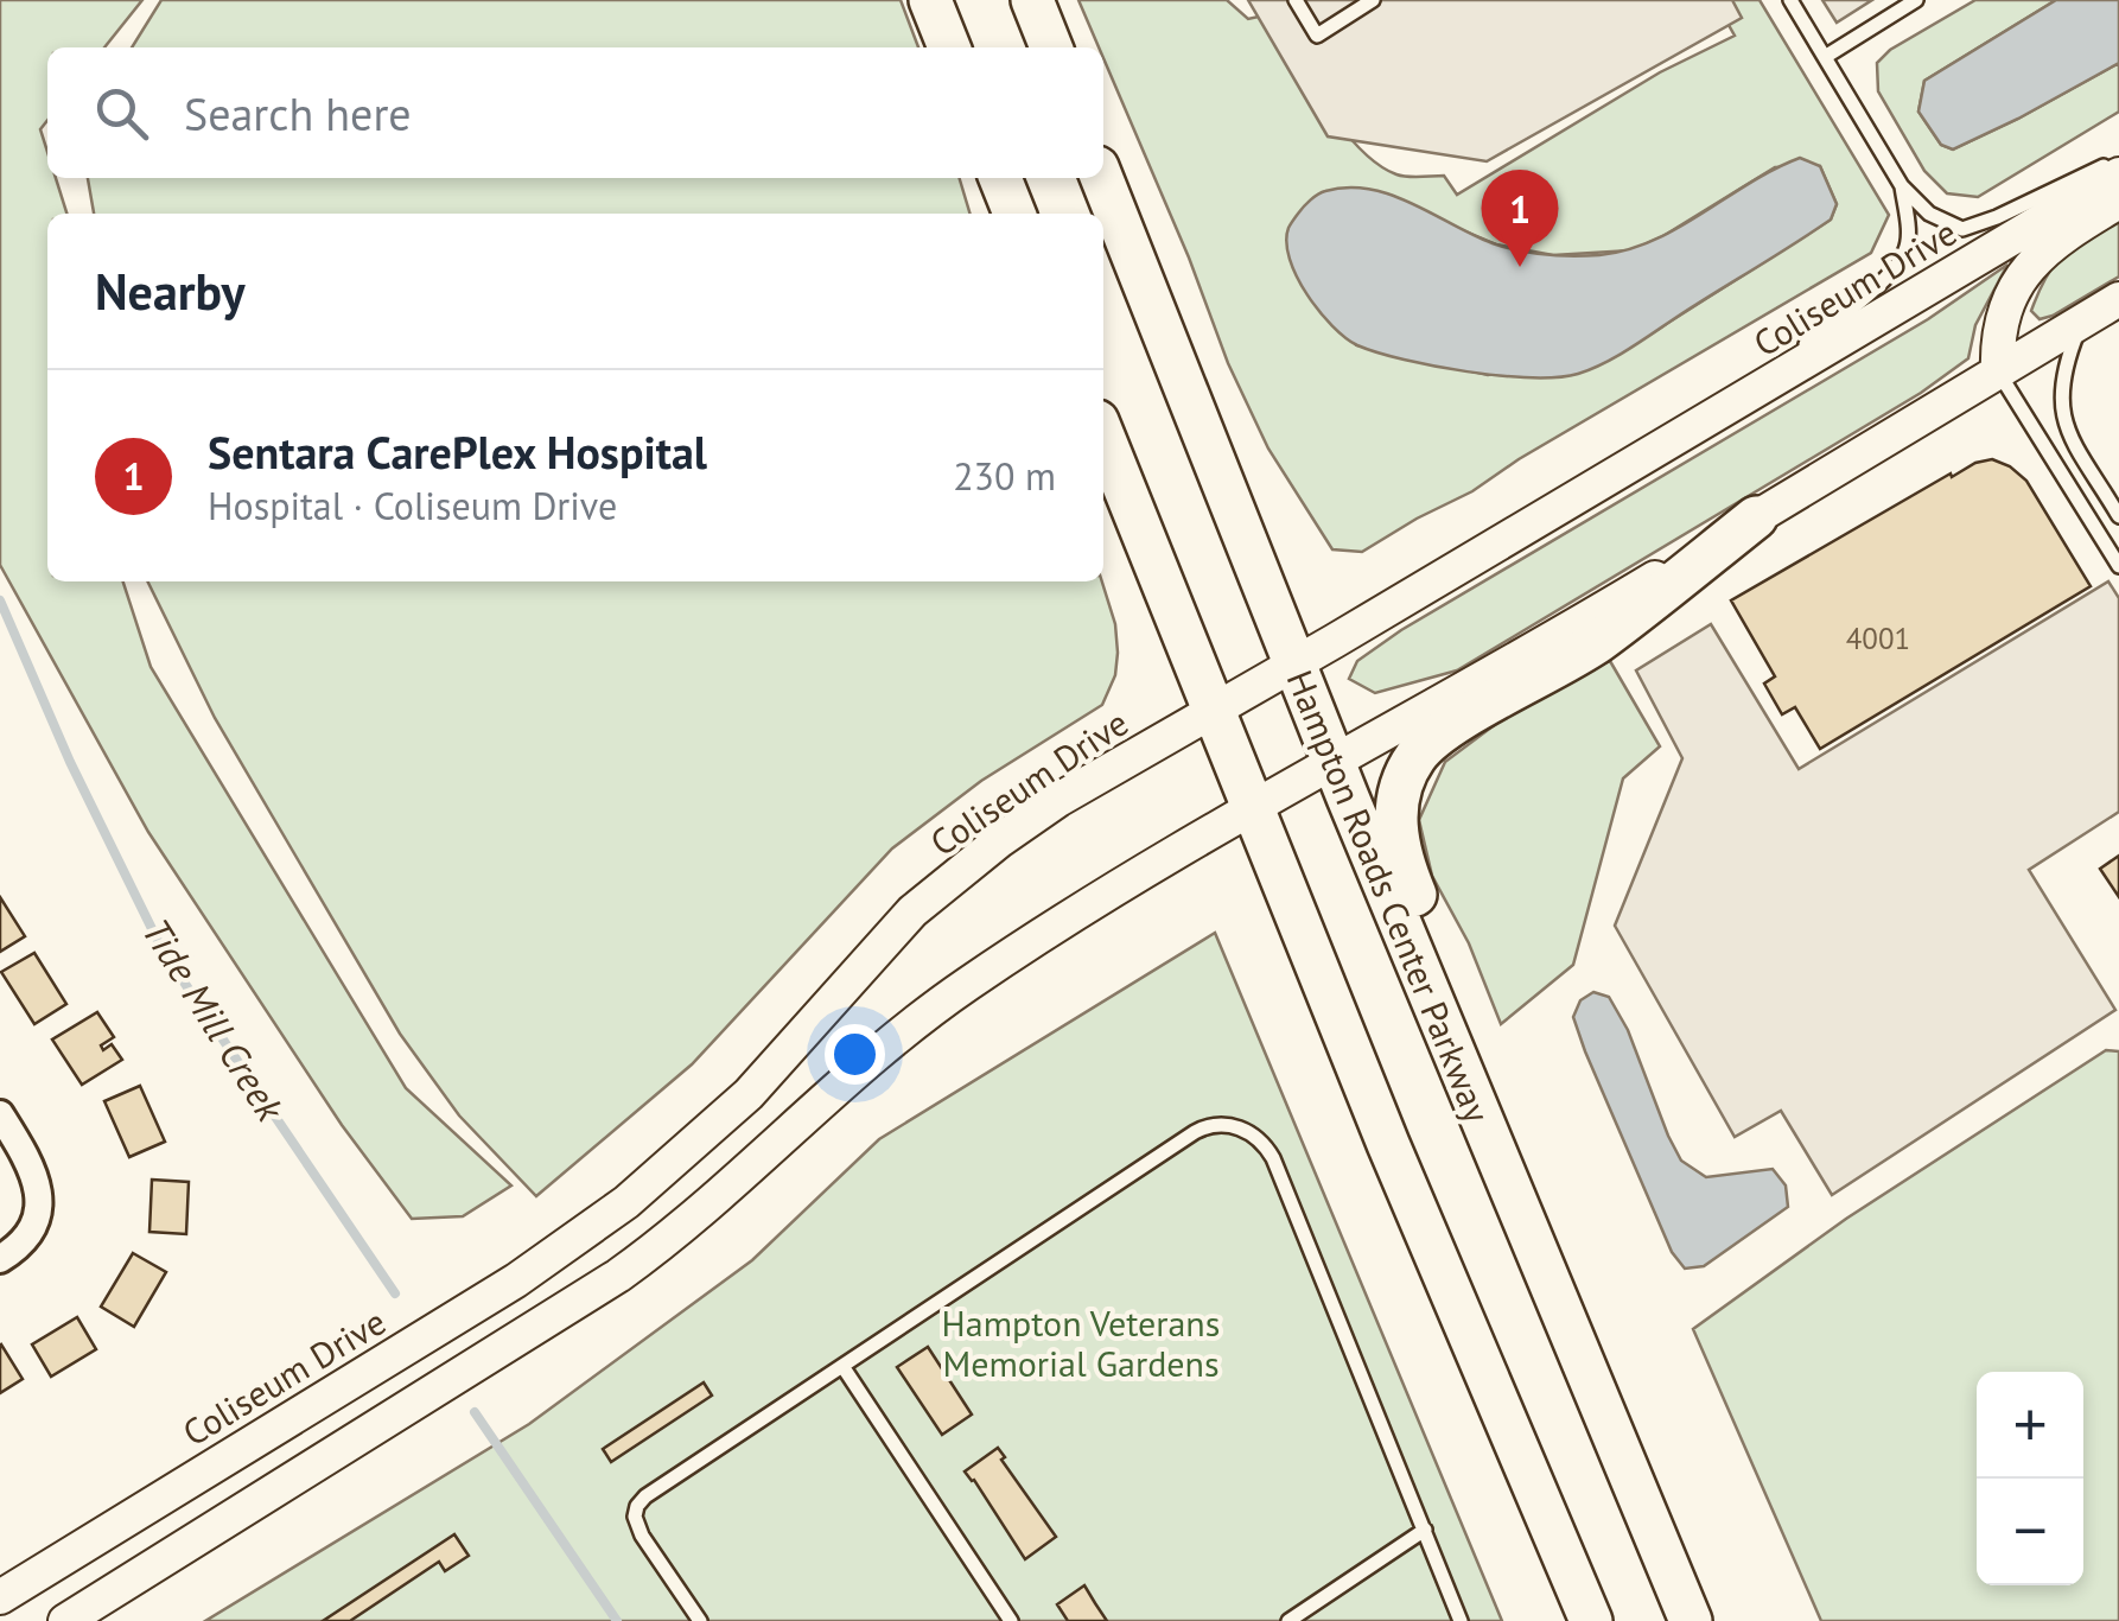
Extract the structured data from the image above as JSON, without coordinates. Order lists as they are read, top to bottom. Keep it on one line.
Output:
{"streets":{"main road":["Hampton Roads Center Parkway"],"street":["Coliseum Drive"]},"crossings":[["Coliseum Drive","Hampton Roads Center Parkway"]],"water":["Tide Mill Creek"],"parks":["Hampton Veterans Memorial Gardens"],"house_numbers":["4001"],"page":{"search":"Search here","pins":"1","heading":"Nearby","list":[{"mark":"1","name":"Sentara CarePlex Hospital","note":"Hospital · Coliseum Drive","value":"230 m"}],"map_buttons":["+","−"]}}
